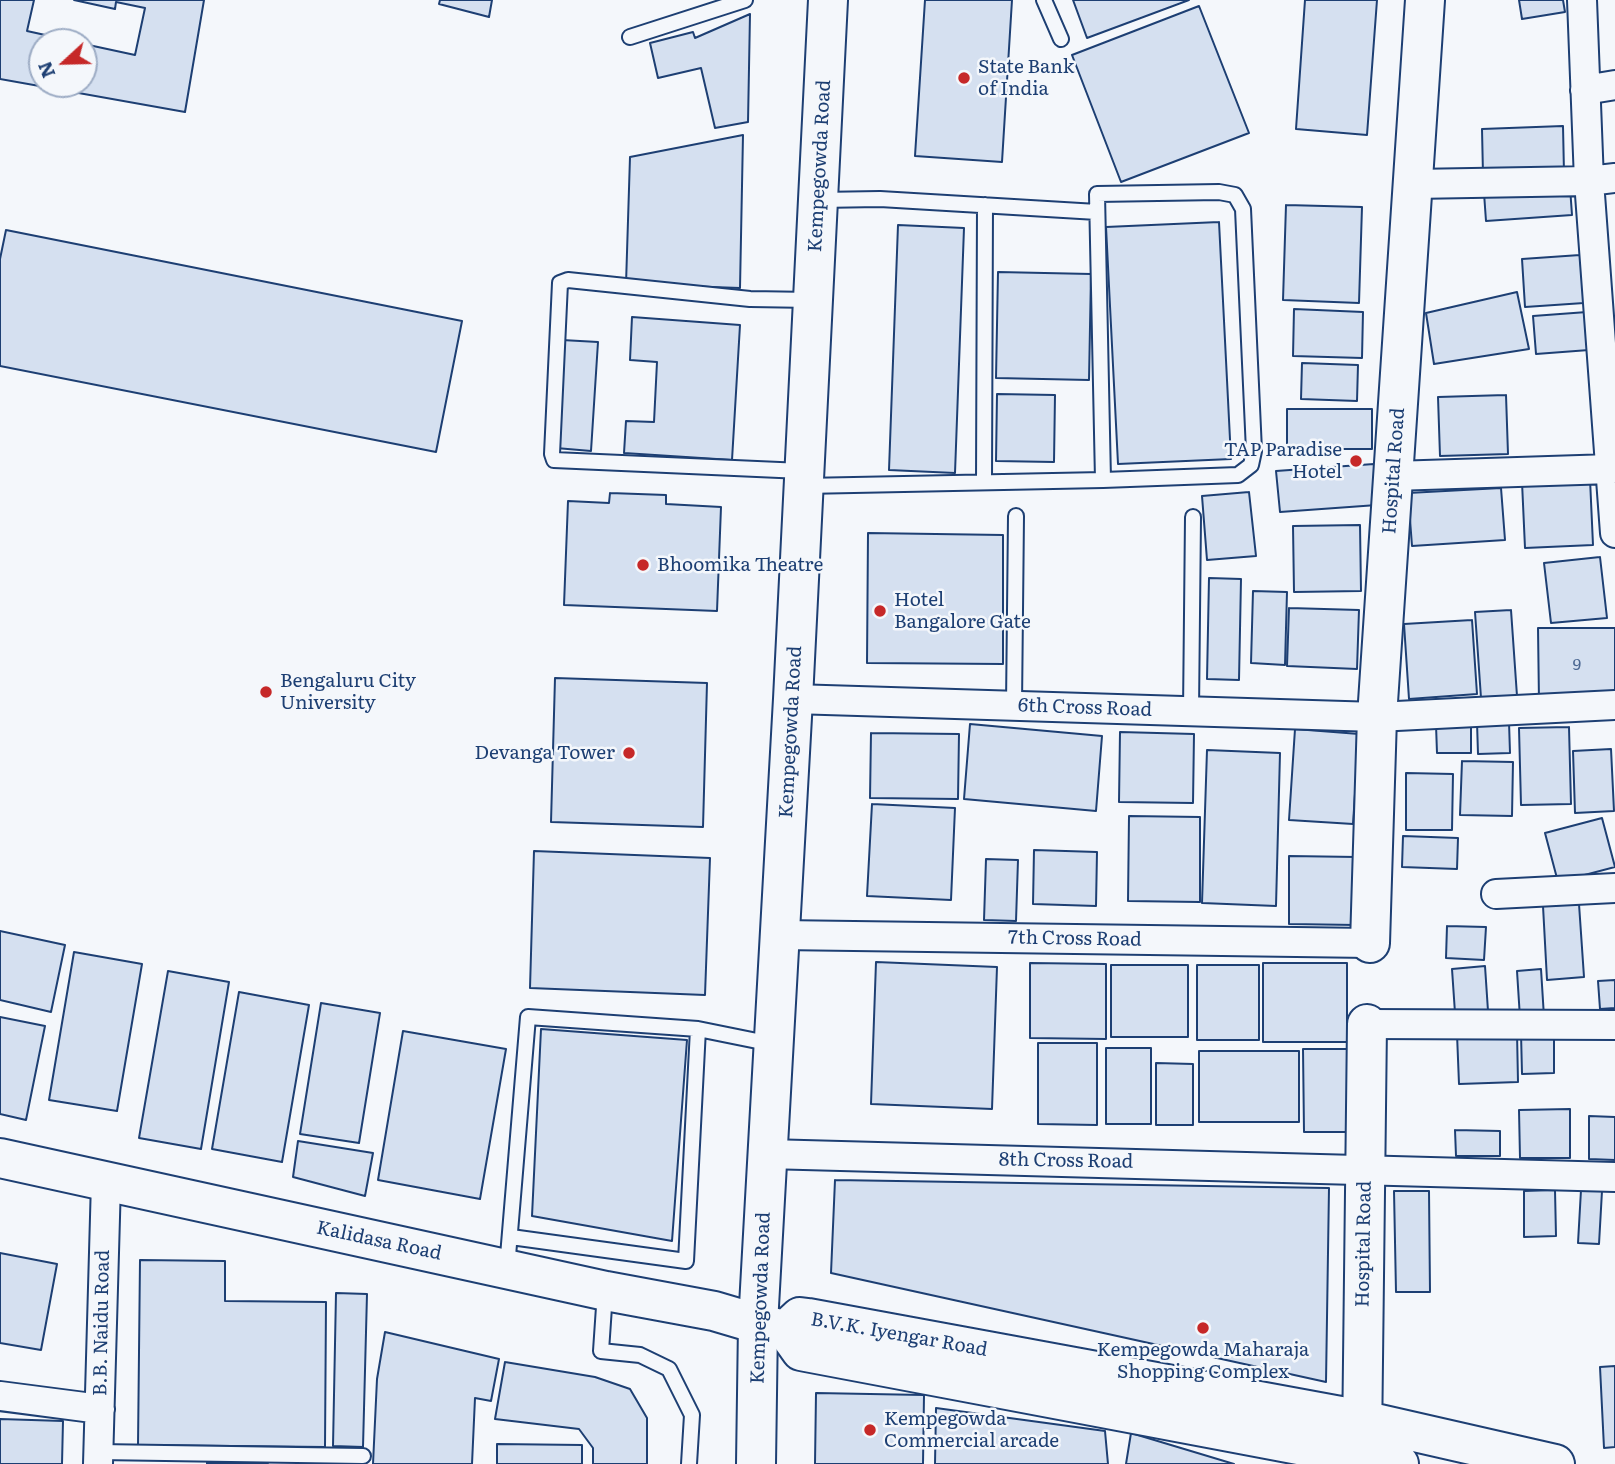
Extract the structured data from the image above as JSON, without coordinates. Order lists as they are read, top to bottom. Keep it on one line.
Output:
{"streets":{"street":["Kempegowda Road","Hospital Road","6th Cross Road","7th Cross Road","8th Cross Road","Kalidasa Road","B.B. Naidu Road","B.V.K. Iyengar Road"]},"crossings":[["Kempegowda Road","6th Cross Road"],["Kempegowda Road","7th Cross Road"],["Kempegowda Road","8th Cross Road"],["Kempegowda Road","Kalidasa Road"],["Kempegowda Road","B.V.K. Iyengar Road"],["Hospital Road","6th Cross Road"],["Hospital Road","7th Cross Road"],["Hospital Road","8th Cross Road"],["Hospital Road","B.V.K. Iyengar Road"],["Kalidasa Road","B.B. Naidu Road"],["Kalidasa Road","B.V.K. Iyengar Road"]],"places":["State Bank of India","TAP Paradise Hotel","Bhoomika Theatre","Hotel Bangalore Gate","Bengaluru City University","Devanga Tower","Kempegowda Maharaja Shopping Complex","Kempegowda Commercial arcade"],"house_numbers":["9"],"north":"left"}
